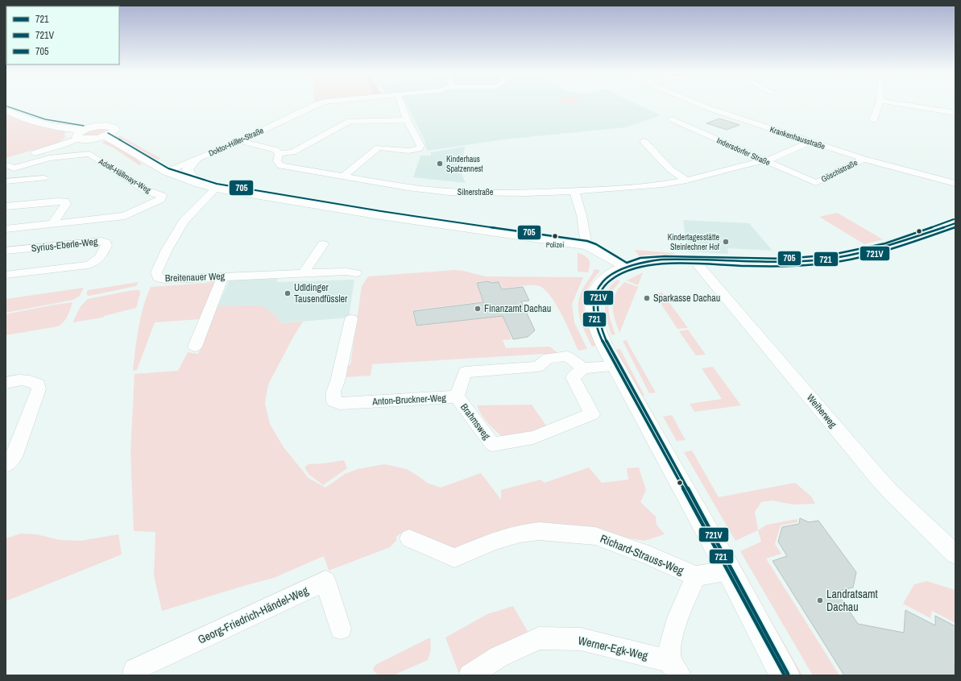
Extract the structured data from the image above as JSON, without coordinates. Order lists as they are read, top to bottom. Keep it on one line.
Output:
{"streets":{"street":["Krankenhausstraße","Doktor-Hiller-Straße","Indersdorfer Straße","Göschlstraße","Adolf-Hällmayr-Weg","Silnerstraße","Syrius-Eberle-Weg","Breitenauer Weg","Anton-Bruckner-Weg","Weiherweg","Brahmsweg","Richard-Strauss-Weg","Georg-Friedrich-Händel-Weg","Werner-Egk-Weg"]},"crossings":[["Krankenhausstraße","Göschlstraße"],["Krankenhausstraße","Silnerstraße"],["Indersdorfer Straße","Göschlstraße"],["Indersdorfer Straße","Silnerstraße"],["Anton-Bruckner-Weg","Brahmsweg"]],"places":["Kinderhaus Spatzennest","Polizei","Kindertagesstätte Steinlechner Hof","Udldinger Tausendfüssler","Sparkasse Dachau","Finanzamt Dachau","Landratsamt Dachau"],"lines":["transit line 705","transit line 721","transit line 721V"],"legend":["721","721V","705"]}
